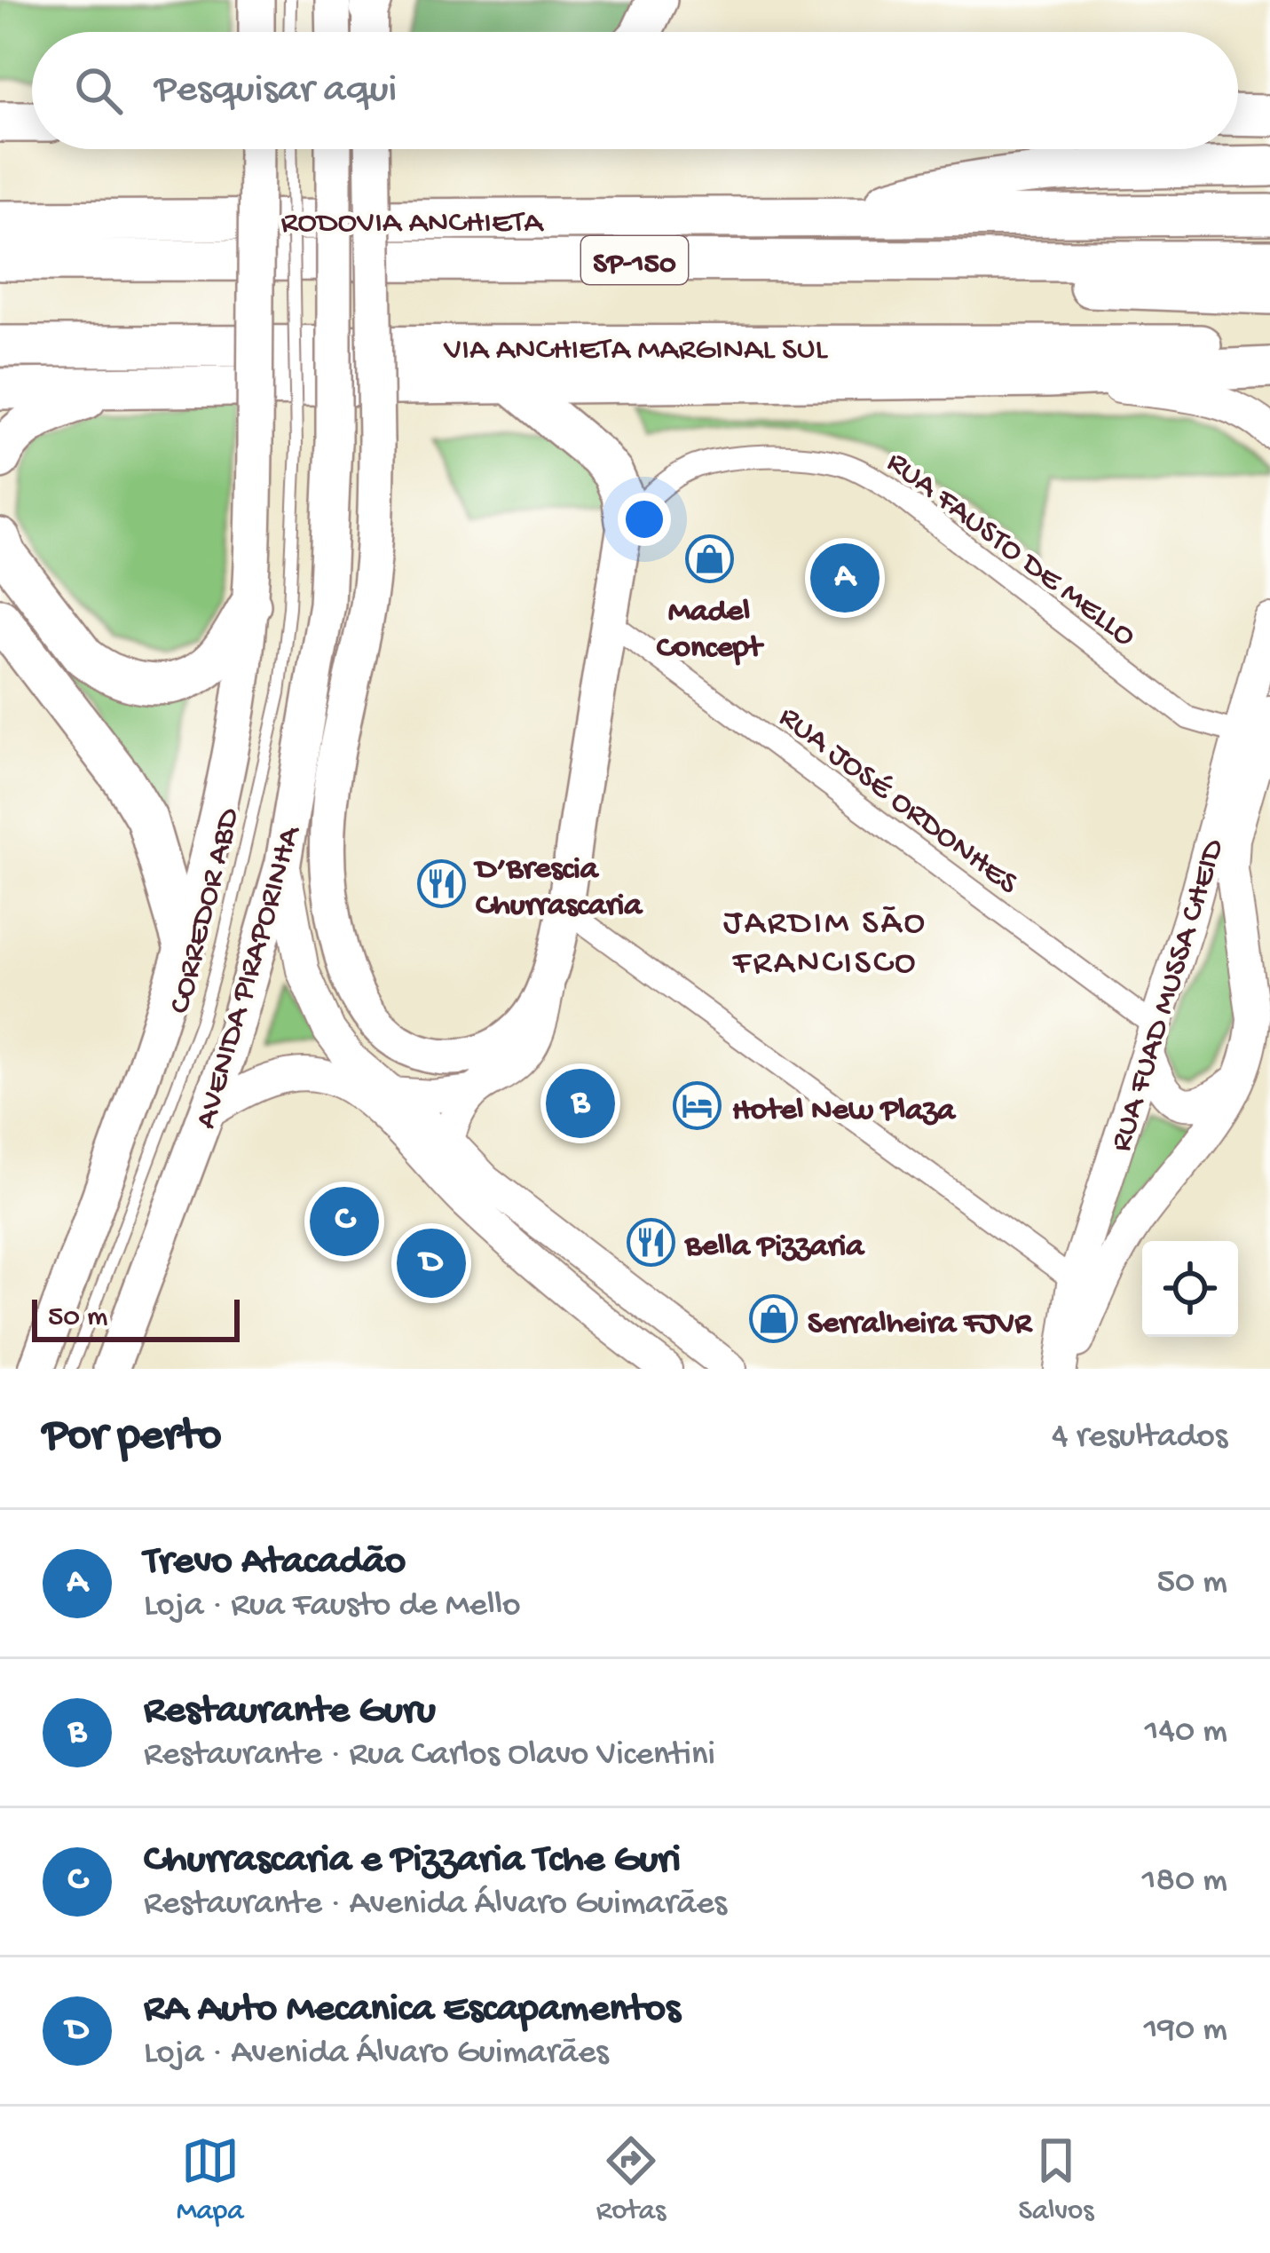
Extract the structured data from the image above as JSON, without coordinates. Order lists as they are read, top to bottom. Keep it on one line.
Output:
{"streets":{"highway":["RODOVIA ANCHIETA","SP-150","VIA ANCHIETA MARGINAL SUL"],"main road":["AVENIDA PIRAPORINHA"],"street":["RUA FAUSTO DE MELLO","RUA JOSÉ ORDONHES","RUA FUAD MUSSA CHEID"],"lane":["CORREDOR ABD"]},"crossings":[["RUA FAUSTO DE MELLO","RUA FUAD MUSSA CHEID"],["RUA JOSÉ ORDONHES","RUA FUAD MUSSA CHEID"]],"districts":["JARDIM SÃO FRANCISCO"],"places":{"shop":["Madel Concept","Serralheira FJVR"],"restaurant":["D’Brescia Churrascaria","Bella Pizzaria"],"hotel":["Hotel New Plaza"]},"scale_bar":"50 m","page":{"search":"Pesquisar aqui","pins":["A","B","C","D"],"scale":"50 m","heading":["Por perto","4 resultados"],"list":[{"mark":"A","name":"Trevo Atacadão","note":"Loja · Rua Fausto de Mello","value":"50 m"},{"mark":"B","name":"Restaurante Guru","note":"Restaurante · Rua Carlos Olavo Vicentini","value":"140 m"},{"mark":"C","name":"Churrascaria e Pizzaria Tche Guri","note":"Restaurante · Avenida Álvaro Guimarães","value":"180 m"},{"mark":"D","name":"RA Auto Mecanica Escapamentos","note":"Loja · Avenida Álvaro Guimarães","value":"190 m"}],"nav":["Mapa","Rotas","Salvos"]}}
